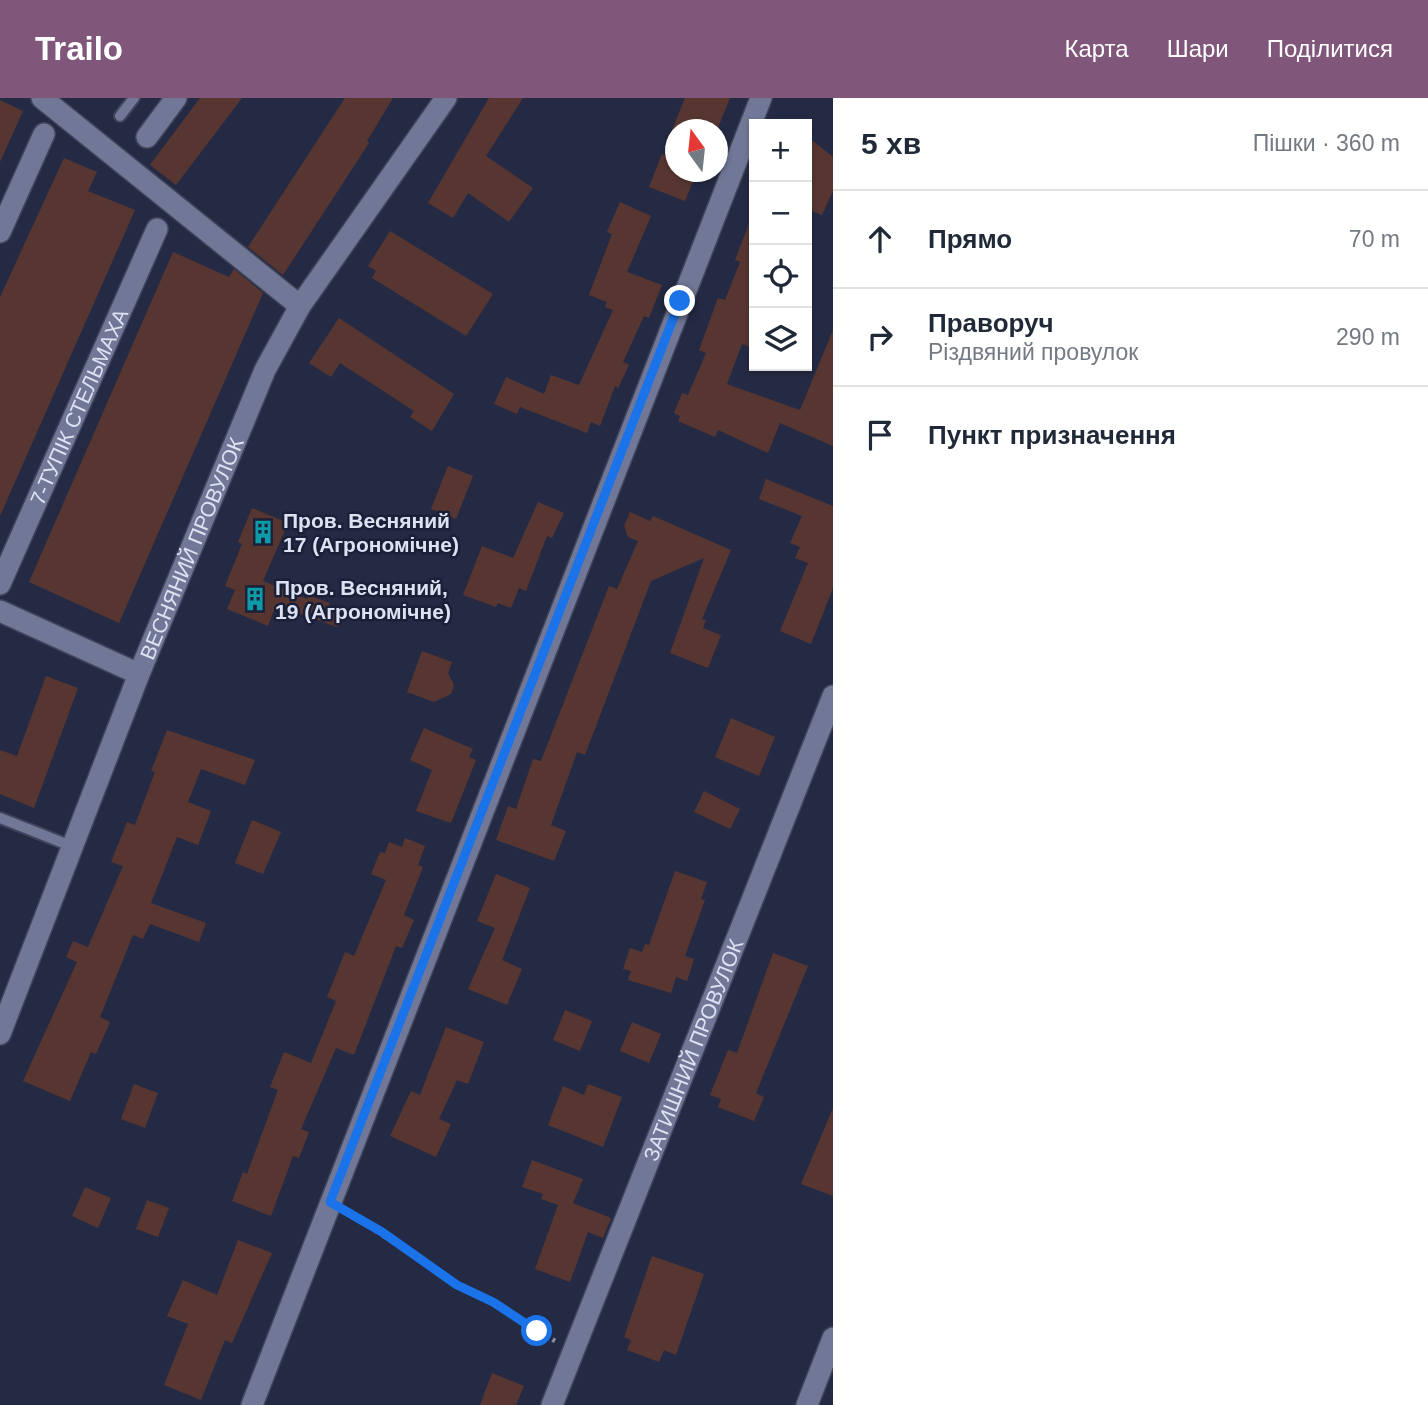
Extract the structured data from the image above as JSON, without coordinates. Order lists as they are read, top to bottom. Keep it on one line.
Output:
{"streets":{"street":["7-ТУПІК СТЕЛЬМАХА","ВЕСНЯНИЙ ПРОВУЛОК","ЗАТИШНИЙ ПРОВУЛОК"]},"places":{"building":["Пров. Весняний 17 (Агрономічне)","Пров. Весняний, 19 (Агрономічне)"]},"north":"top","page":{"header":"Trailo","nav":["Карта","Шари","Поділитися"],"heading":["5 хв","Пішки · 360 m"],"map_buttons":["+","−"],"list":[["Прямо","70 m"],["Праворуч","Різдвяний провулок","290 m"],"Пункт призначення"]}}
